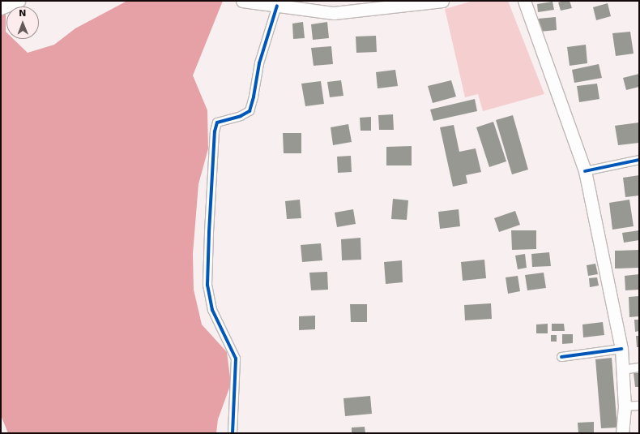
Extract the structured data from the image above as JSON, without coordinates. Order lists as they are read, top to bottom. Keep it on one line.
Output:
{"north":"top"}
